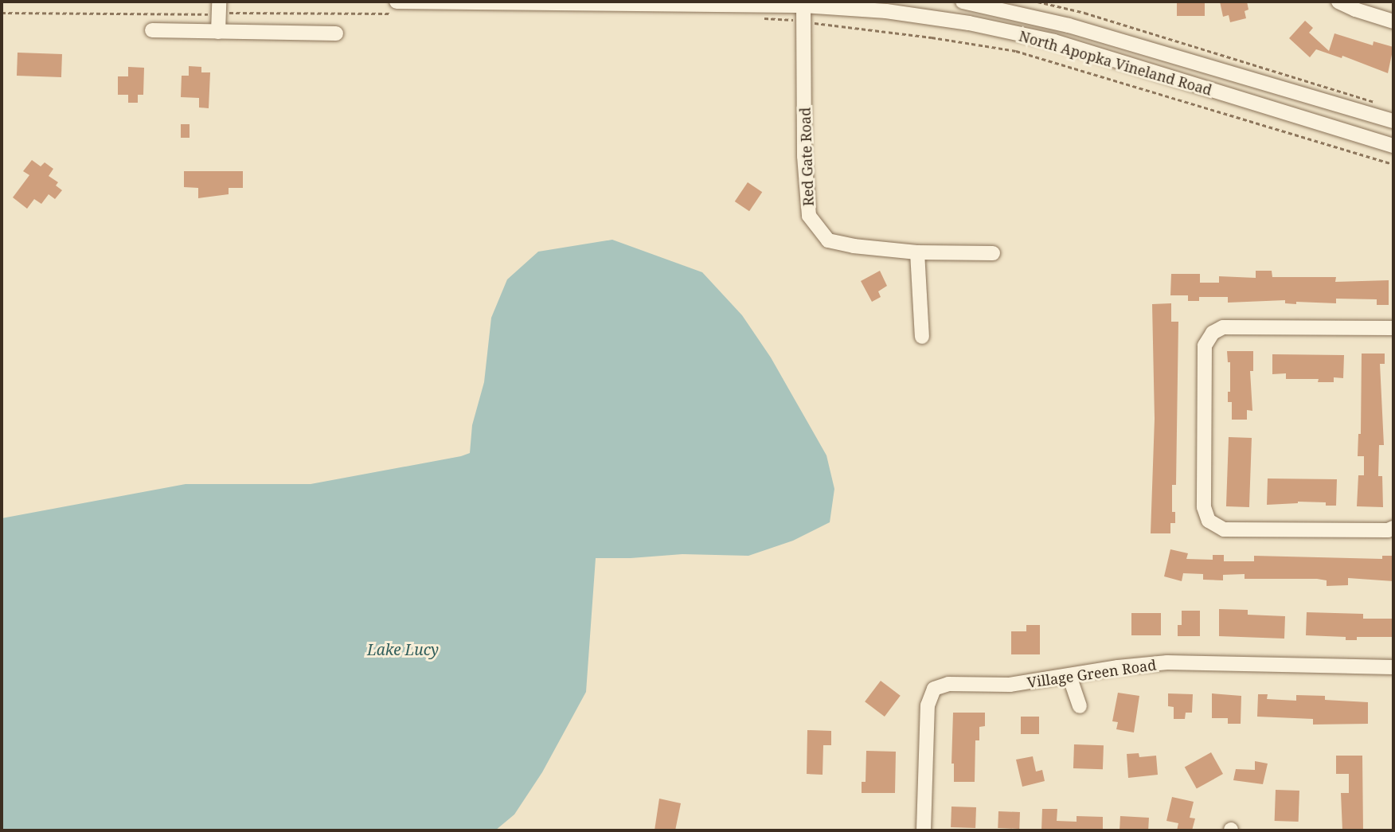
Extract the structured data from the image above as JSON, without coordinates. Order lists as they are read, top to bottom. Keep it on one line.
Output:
{"streets":{"street":["North Apopka Vineland Road","Red Gate Road","Village Green Road"]},"crossings":[["North Apopka Vineland Road","Red Gate Road"]],"water":["Lake Lucy"]}
